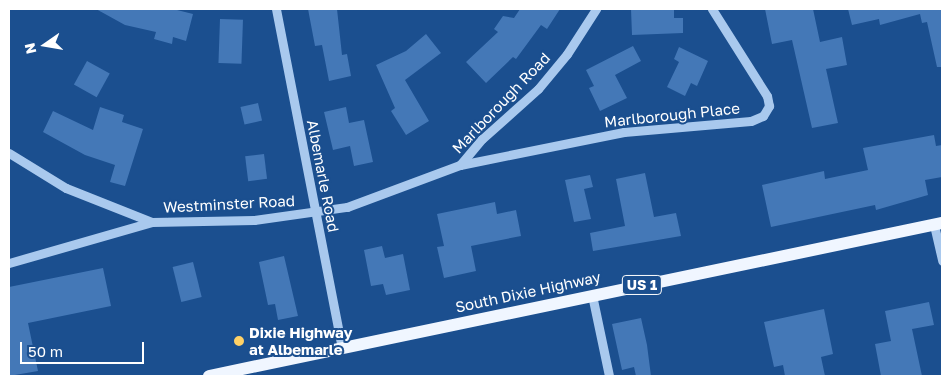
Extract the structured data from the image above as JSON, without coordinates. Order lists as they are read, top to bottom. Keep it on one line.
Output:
{"streets":{"main road":["US 1","South Dixie Highway"],"street":["Marlborough Road","Marlborough Place","Albemarle Road","Westminster Road"]},"crossings":[["Marlborough Road","Marlborough Place"],["Marlborough Road","Albemarle Road"],["Marlborough Road","Westminster Road"],["Albemarle Road","Westminster Road"],["Albemarle Road","South Dixie Highway"]],"places":["Dixie Highway at Albemarle"],"scale_bar":"50 m","north":"left"}
